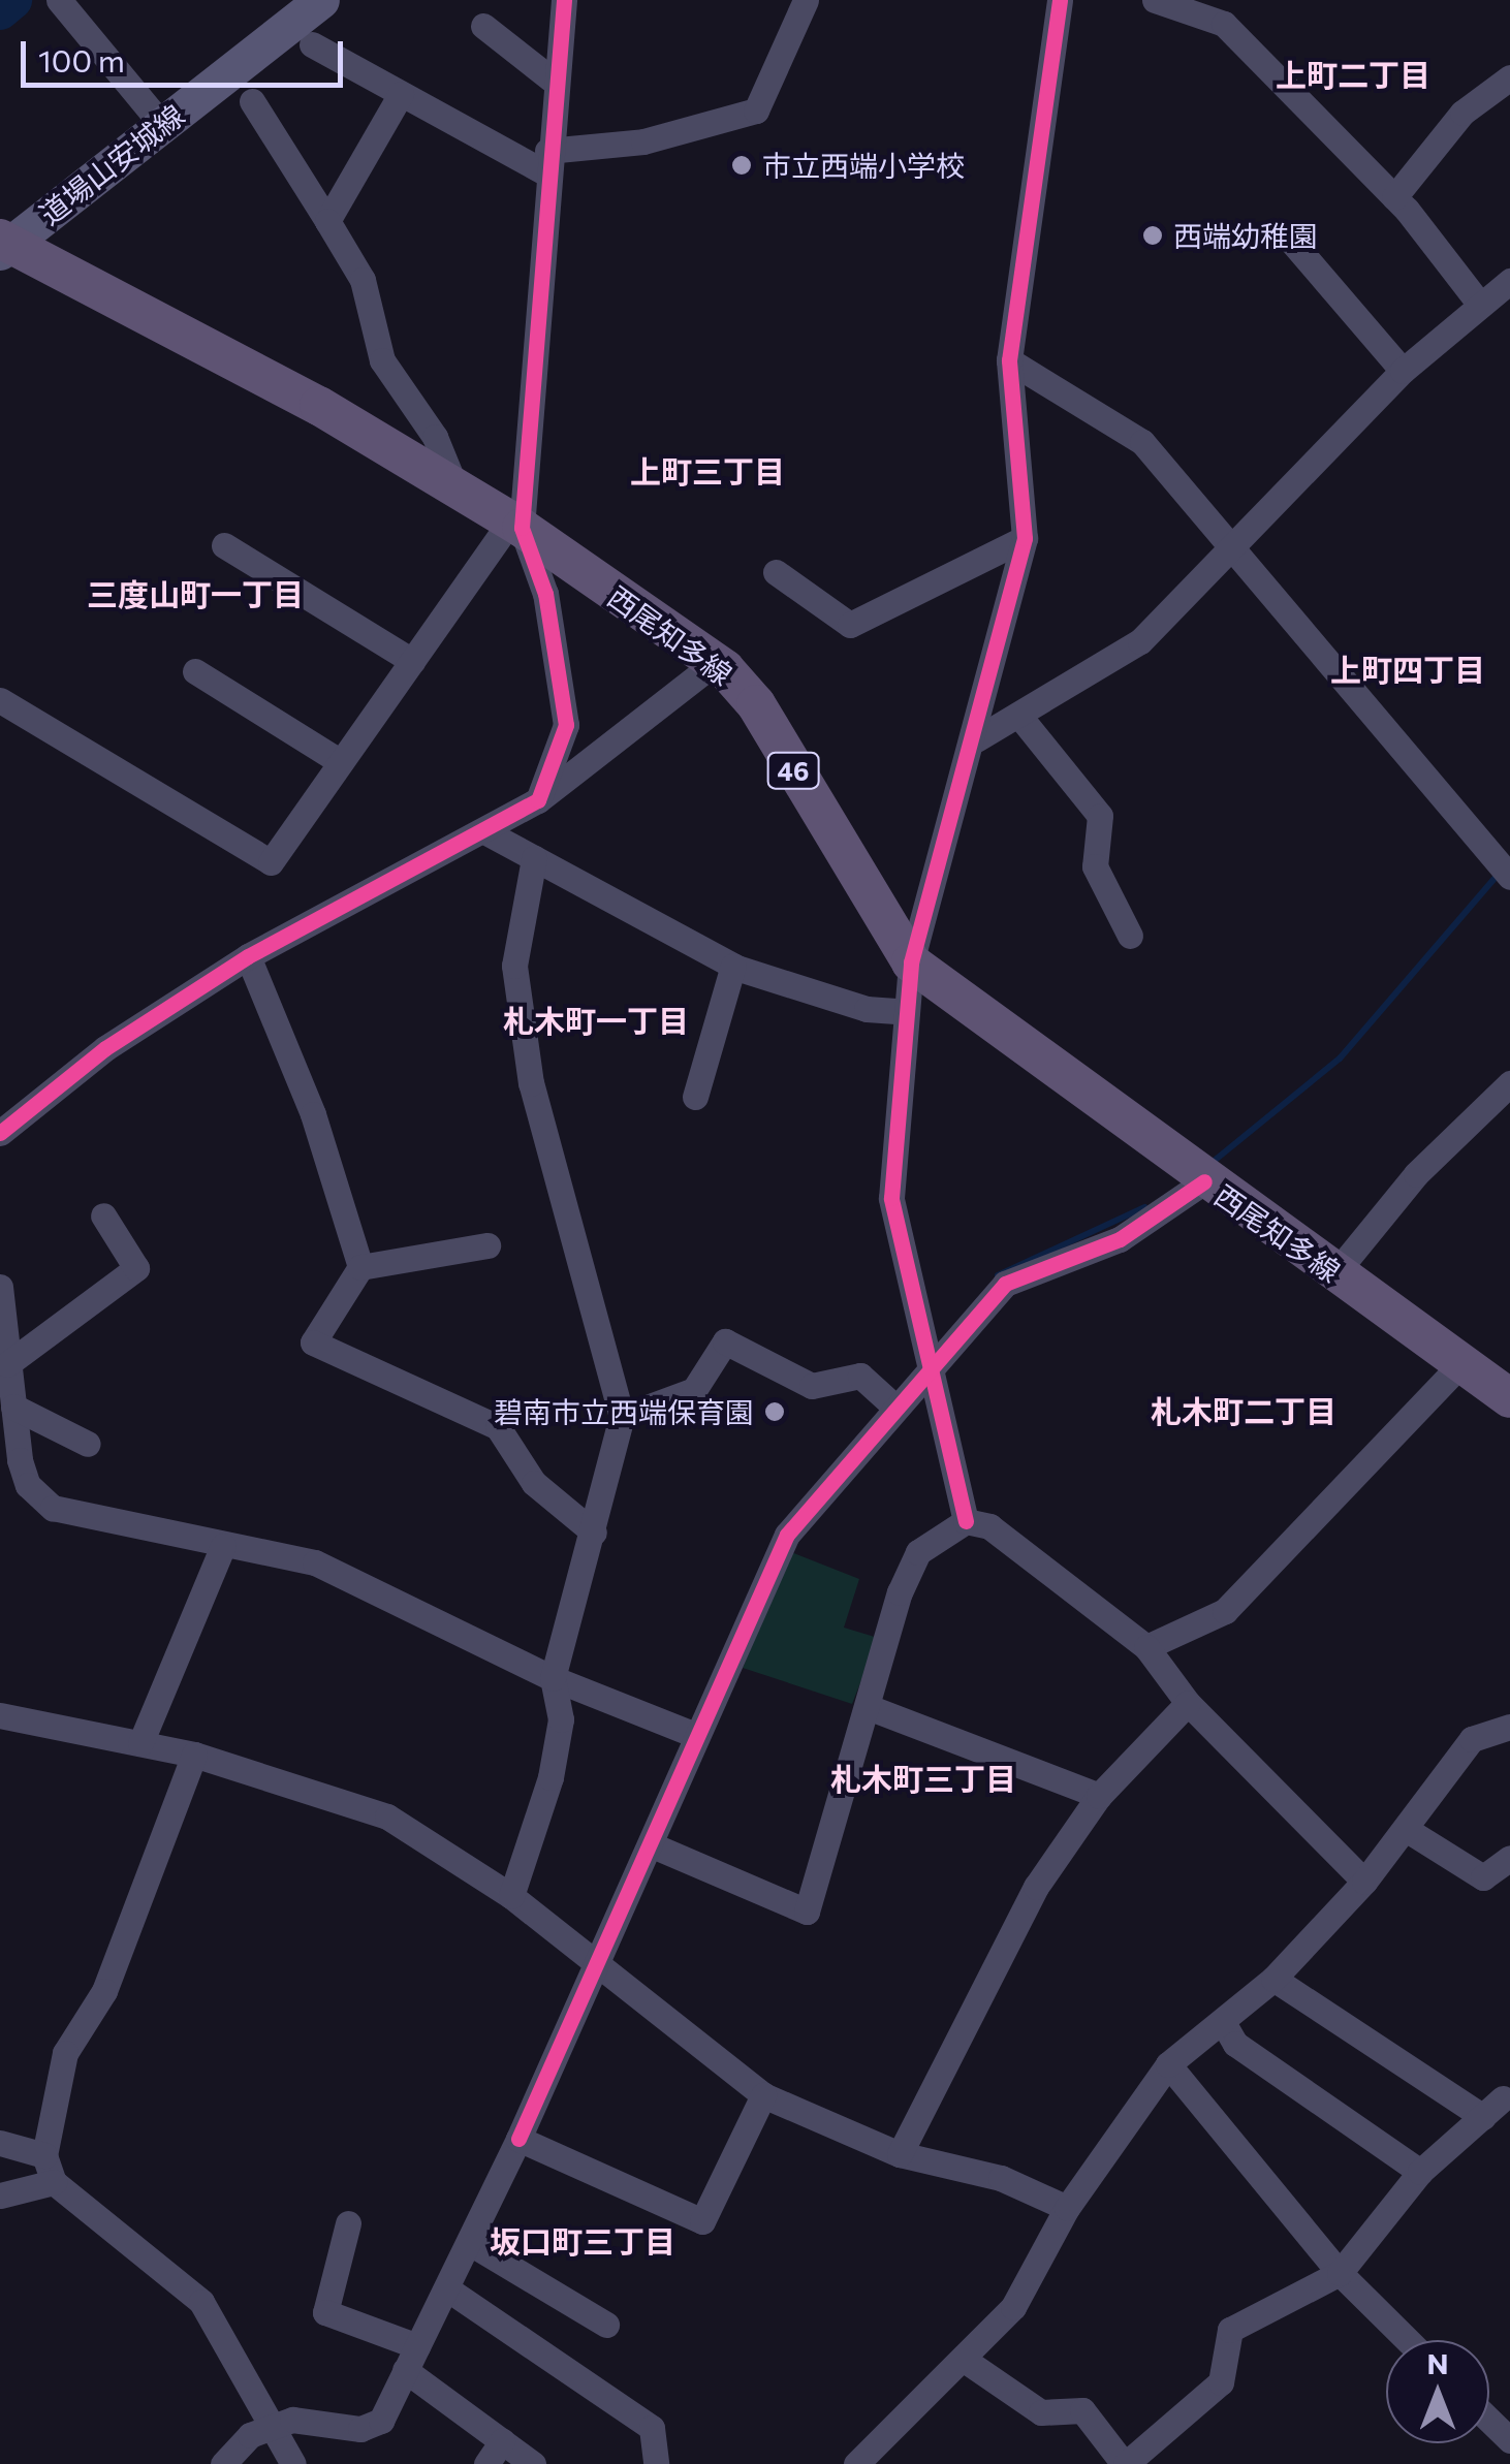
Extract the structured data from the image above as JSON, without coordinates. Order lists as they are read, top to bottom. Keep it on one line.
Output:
{"streets":{"main road":["道場山安城線","西尾知多線","46"]},"crossings":[["道場山安城線","西尾知多線"]],"districts":["上町二丁目","上町三丁目","三度山町一丁目","上町四丁目","札木町一丁目","札木町二丁目","札木町三丁目","坂口町三丁目"],"places":["市立西端小学校","西端幼稚園","碧南市立西端保育園"],"scale_bar":"100 m","north":"top"}
